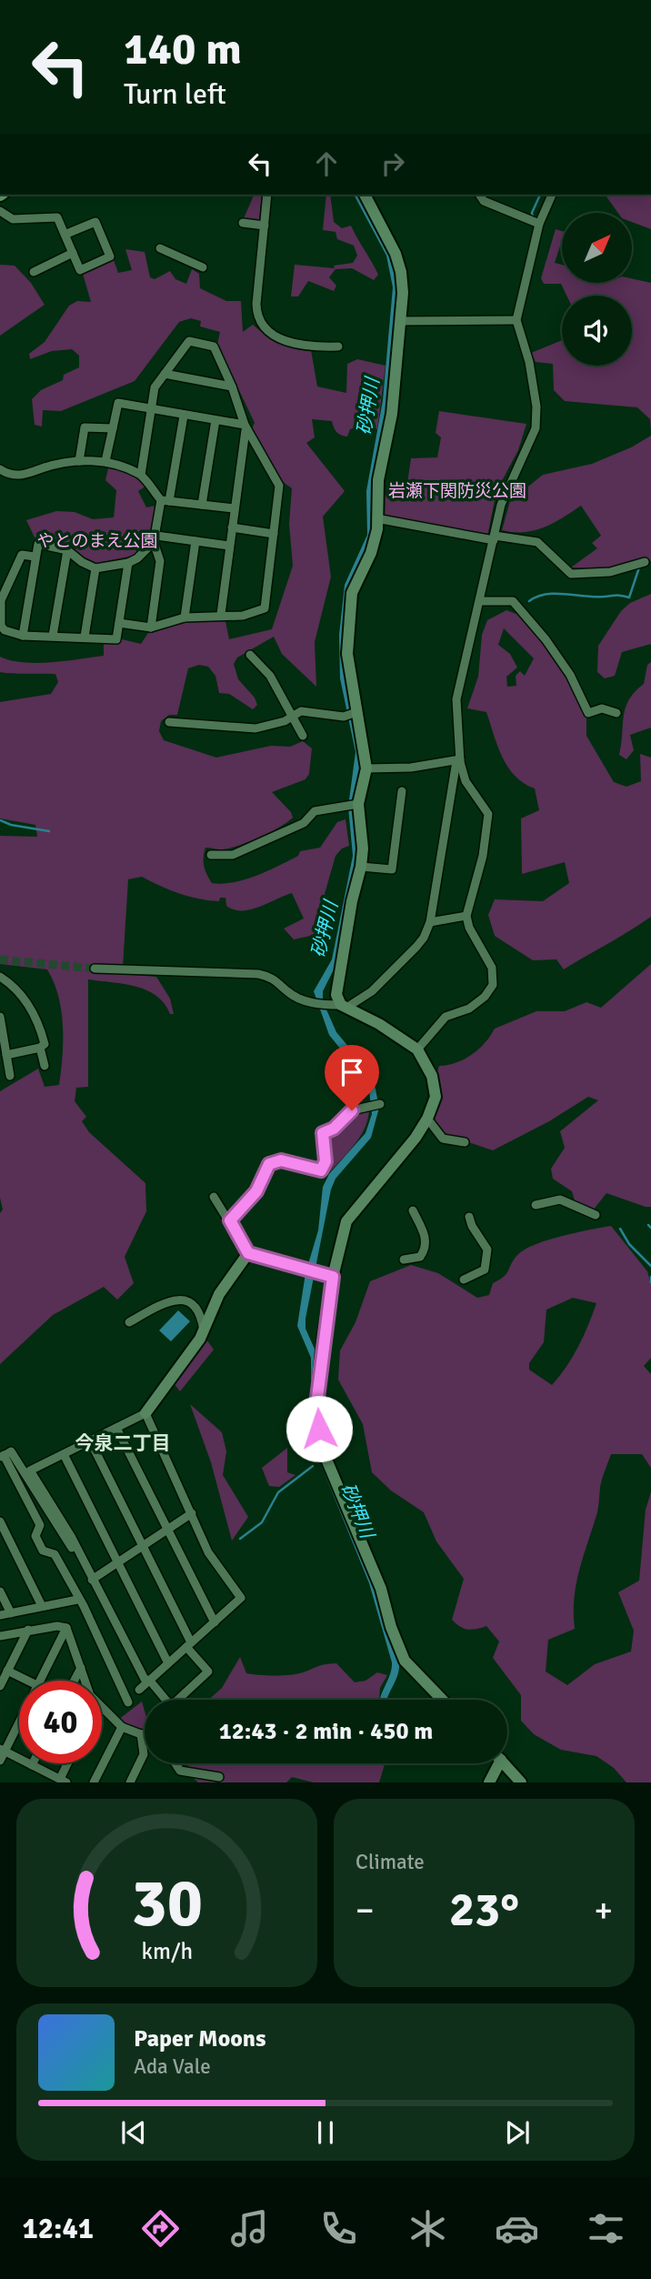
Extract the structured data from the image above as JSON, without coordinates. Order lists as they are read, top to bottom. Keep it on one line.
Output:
{"districts":["今泉二丁目"],"water":["砂押川"],"parks":["岩瀬下関防災公園","やとのまえ公園"],"north":"top right","page":{"turn":["140 m","Turn left"],"limit":"40","trip":"12:43 · 2 min · 450 m","tile":"Climate","heat":["−","23°","+"],"song":["Paper Moons","Ada Vale"],"tabs":"12:41","gauge":["30","km/h"]}}
